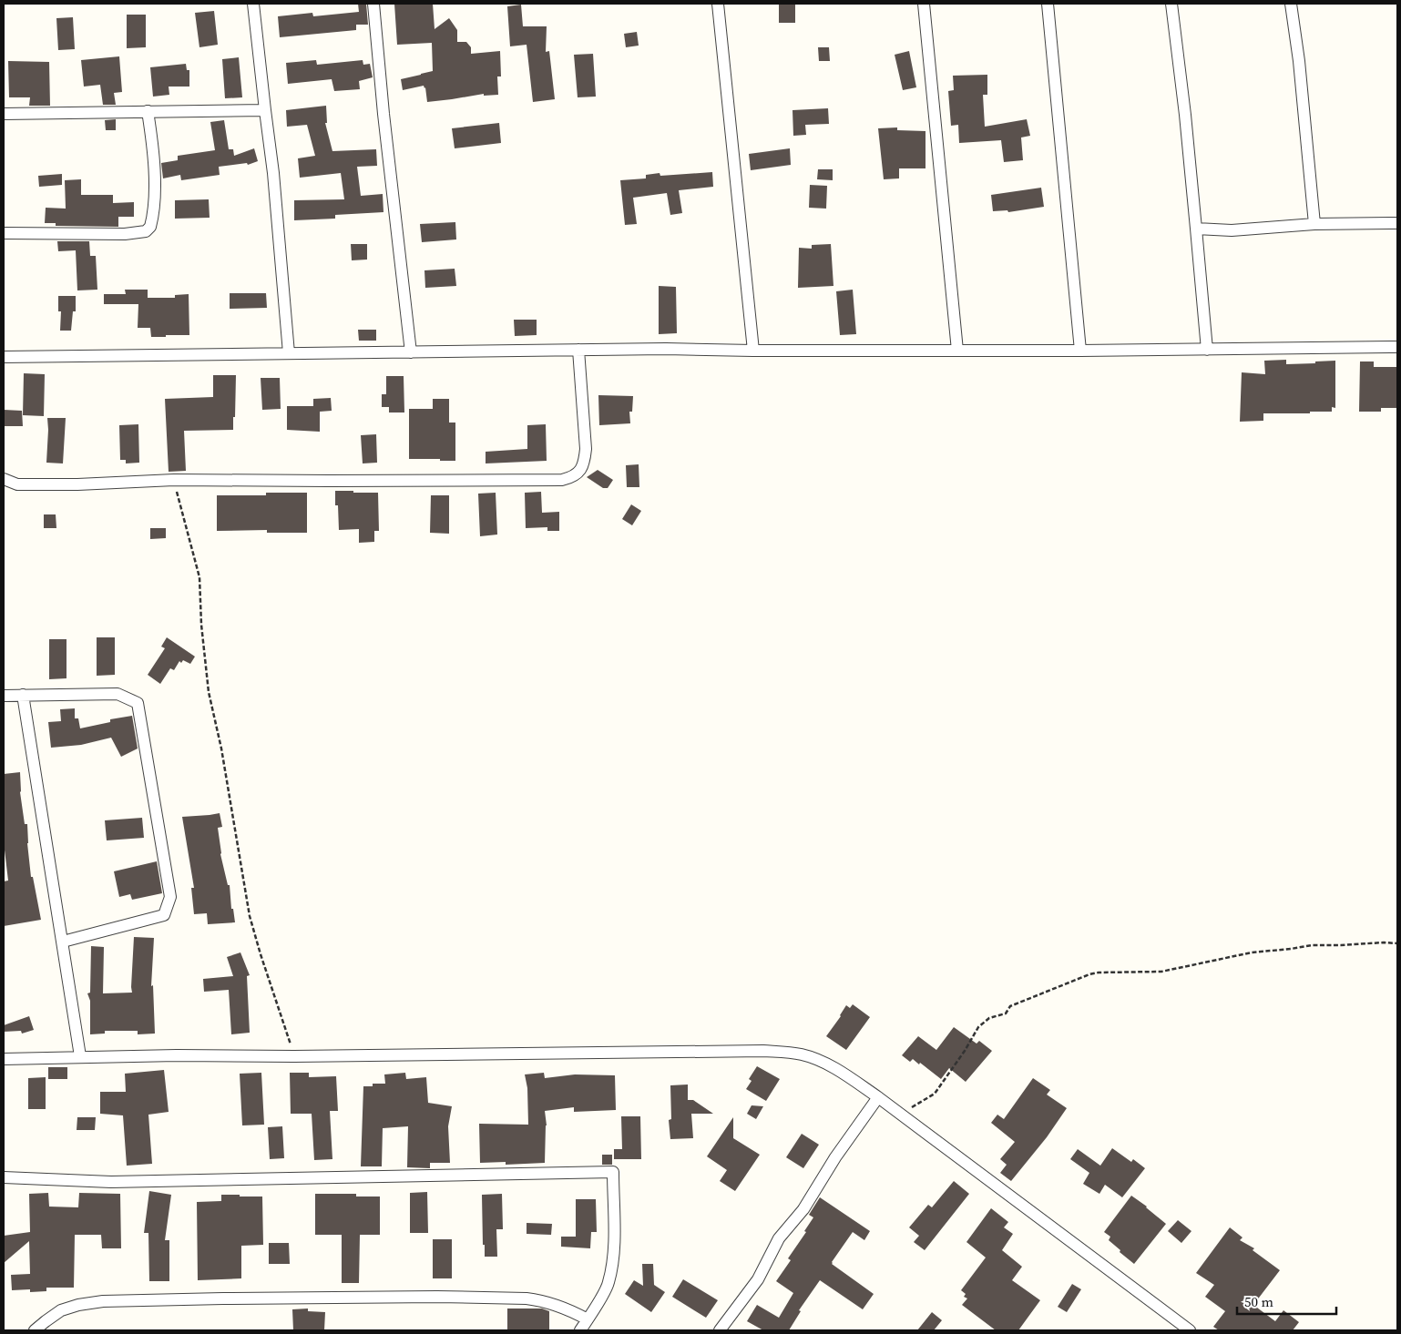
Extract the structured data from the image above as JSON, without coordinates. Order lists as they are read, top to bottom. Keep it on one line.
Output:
{"scale_bar":"50 m"}
